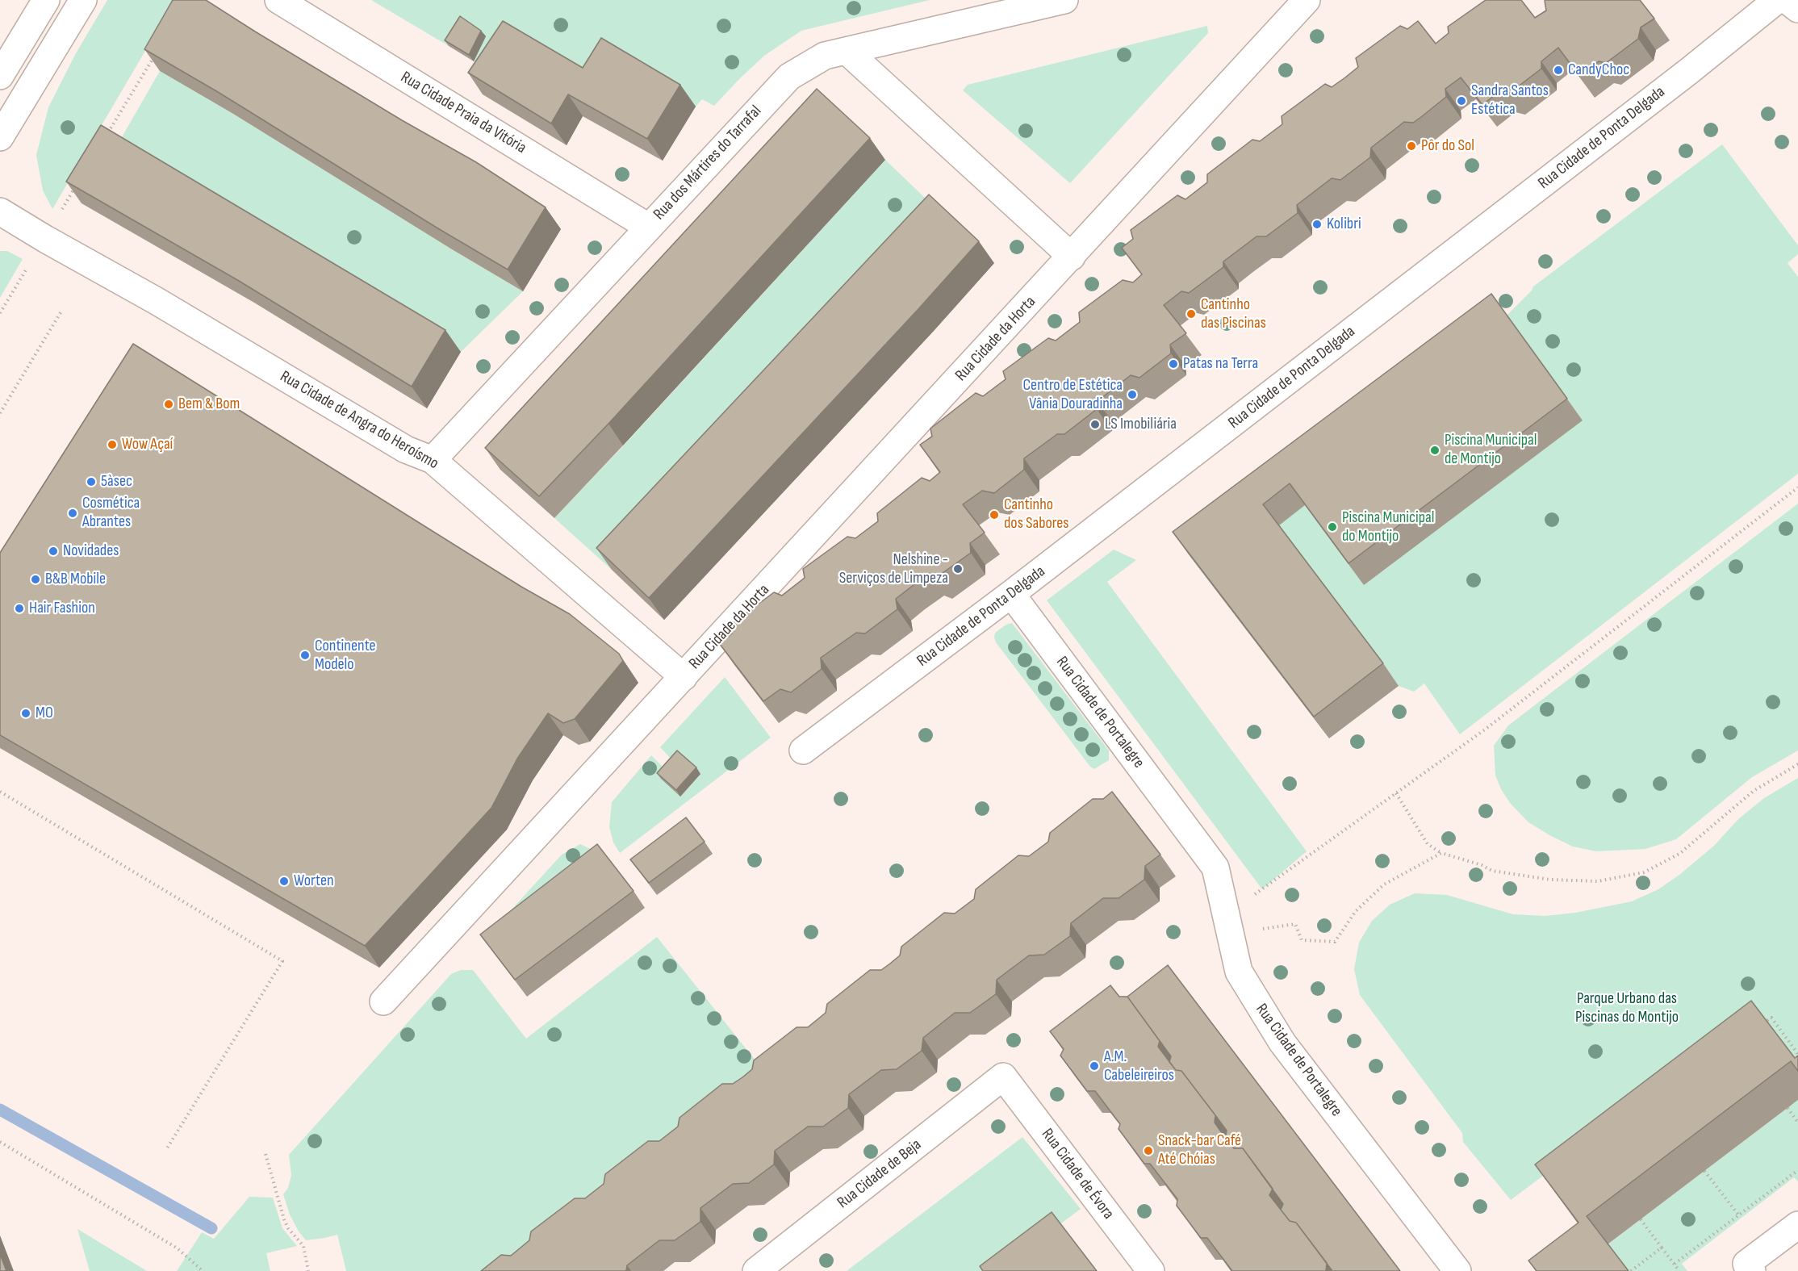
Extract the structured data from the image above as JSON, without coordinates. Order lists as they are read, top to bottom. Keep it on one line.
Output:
{"streets":{"street":["Rua Cidade Praia da Vitória","Rua Cidade de Ponta Delgada","Rua dos Mártires do Tarrafal","Rua Cidade da Horta","Rua Cidade de Angra do Heroísmo","Rua Cidade de Portalegre","Rua Cidade de Beja","Rua Cidade de Évora"]},"crossings":[["Rua Cidade Praia da Vitória","Rua dos Mártires do Tarrafal"],["Rua Cidade de Ponta Delgada","Rua Cidade de Portalegre"],["Rua dos Mártires do Tarrafal","Rua Cidade de Angra do Heroísmo"],["Rua Cidade da Horta","Rua Cidade de Angra do Heroísmo"],["Rua Cidade de Beja","Rua Cidade de Évora"]],"parks":["Parque Urbano das Piscinas do Montijo"],"places":["CandyChoc","Sandra Santos Estética","Pôr do Sol","Kolibri","Cantinho das Piscinas","Patas na Terra","Centro de Estética Vânia Douradinha","Bem & Bom","LS Imobiliária","Wow Açaí","Piscina Municipal de Montijo","5àsec","Cosmética Abrantes","Cantinho dos Sabores","Piscina Municipal do Montijo","Novidades","Nelshine - Serviços de Limpeza","B&B Mobile","Hair Fashion","Continente Modelo","MO","Worten","A.M. Cabeleireiros","Snack-bar Café Até Chóias"]}
